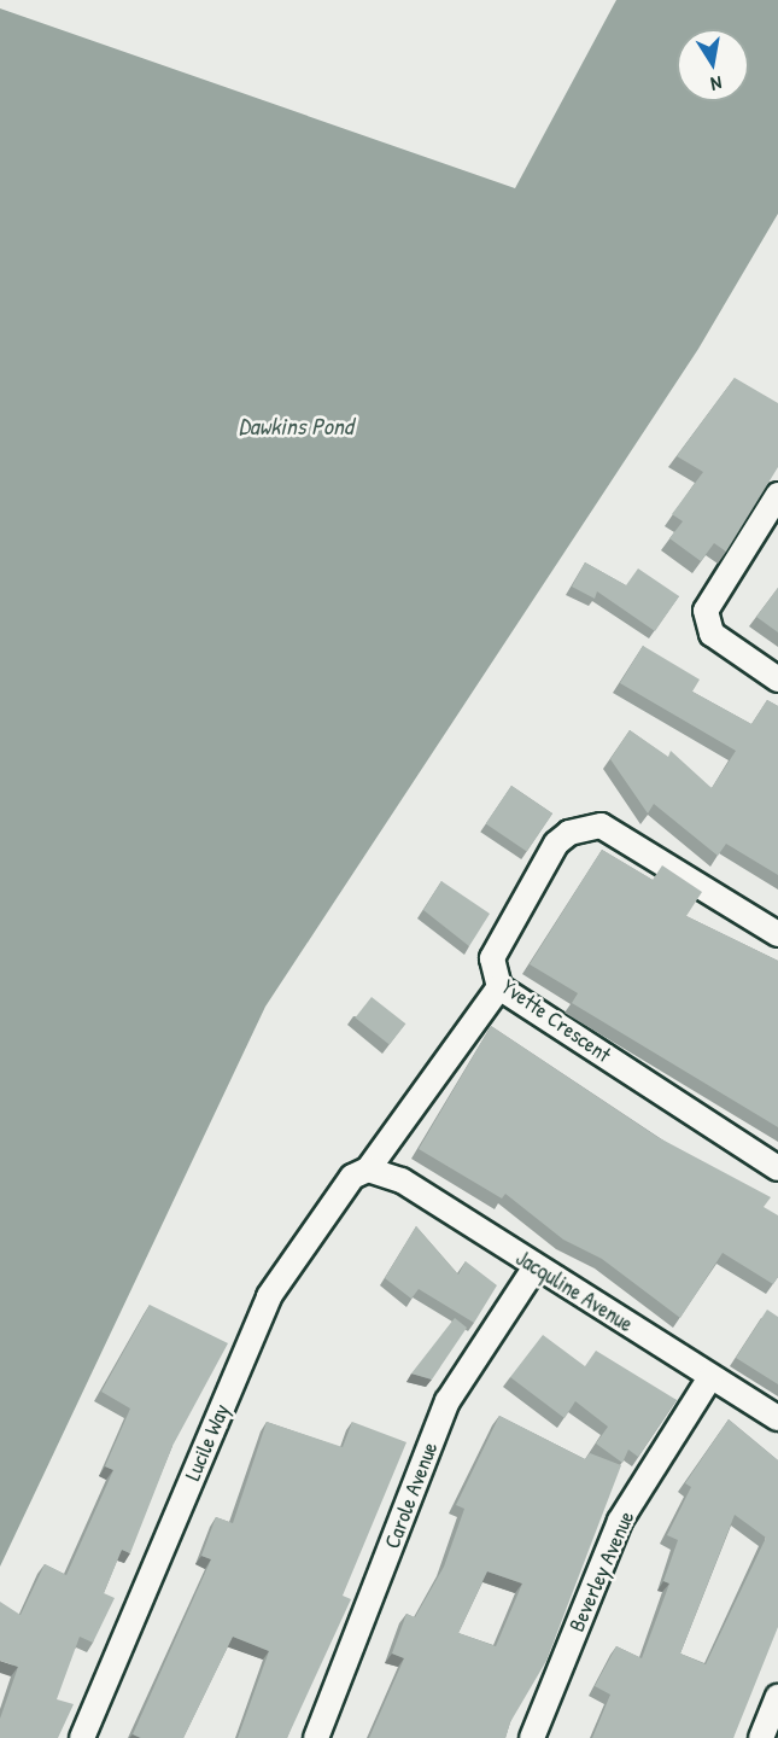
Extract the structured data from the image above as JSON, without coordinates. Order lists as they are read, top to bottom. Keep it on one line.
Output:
{"streets":{"street":["Yvette Crescent","Jacquline Avenue","Lucile Way","Carole Avenue","Beverley Avenue"]},"crossings":[["Yvette Crescent","Lucile Way"],["Jacquline Avenue","Lucile Way"],["Jacquline Avenue","Carole Avenue"],["Jacquline Avenue","Beverley Avenue"]],"water":["Dawkins Pond"],"north":"bottom"}
